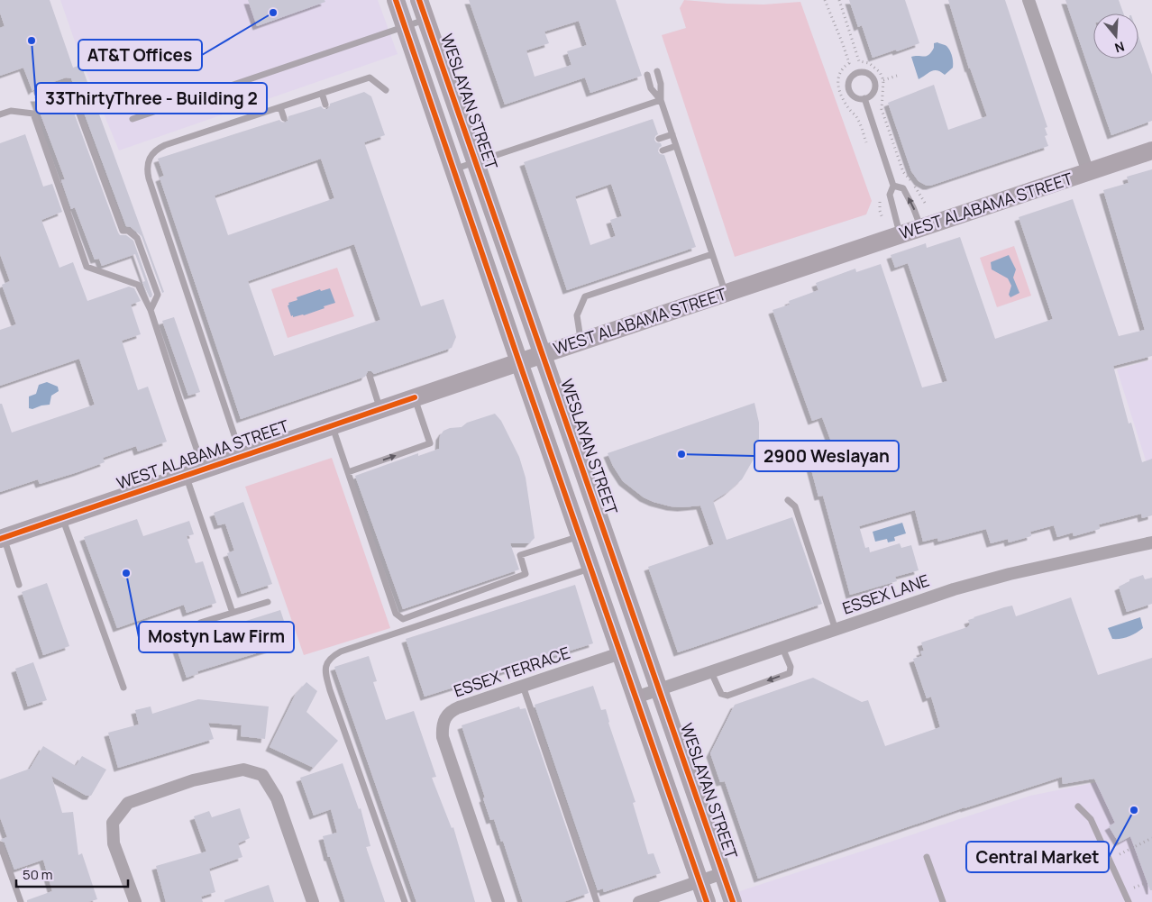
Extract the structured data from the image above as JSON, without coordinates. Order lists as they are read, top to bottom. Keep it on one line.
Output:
{"streets":{"main road":["WESLAYAN STREET","WEST ALABAMA STREET"],"street":["ESSEX LANE","ESSEX TERRACE"]},"crossings":[["WESLAYAN STREET","WEST ALABAMA STREET"],["WESLAYAN STREET","ESSEX LANE"],["WESLAYAN STREET","ESSEX TERRACE"]],"places":["AT&T Offices","33ThirtyThree - Building 2","2900 Weslayan","Mostyn Law Firm","Central Market"],"scale_bar":"50 m","north":"bottom"}
